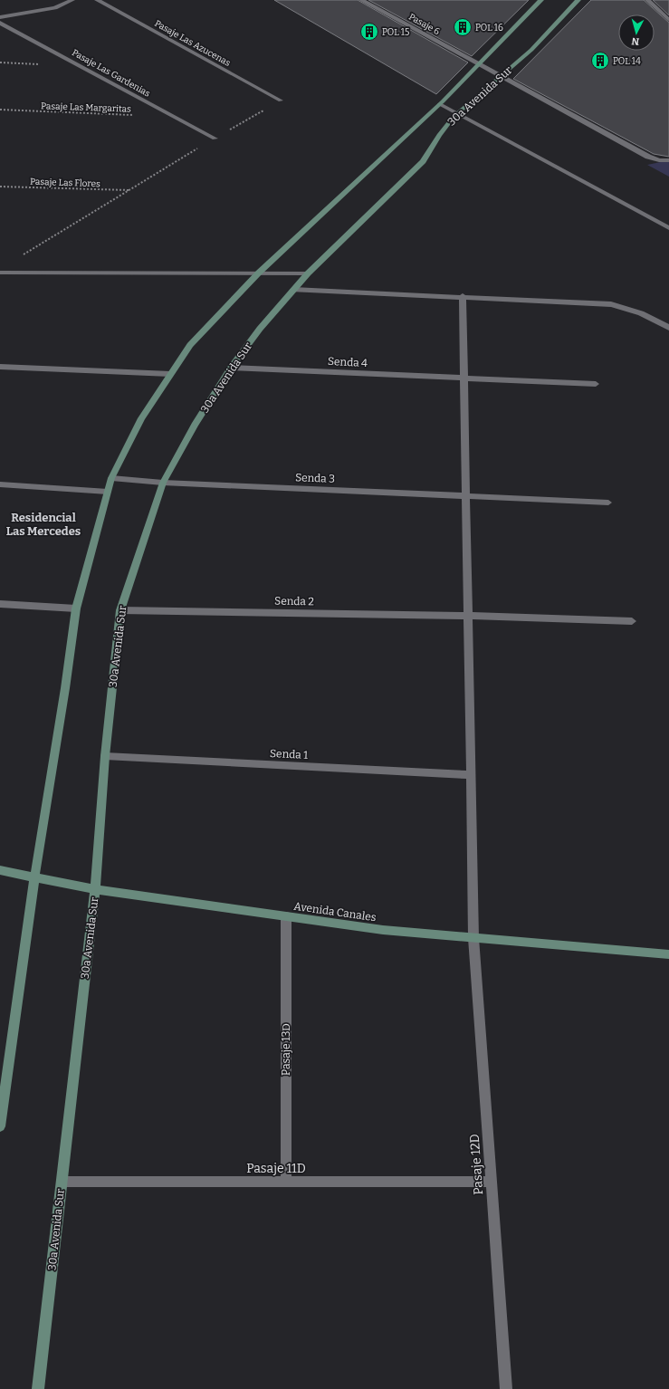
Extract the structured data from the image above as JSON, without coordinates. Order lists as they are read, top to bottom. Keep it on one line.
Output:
{"streets":{"street":["Pasaje 6","Pasaje Las Azucenas","Pasaje Las Gardenias","30a Avenida Sur","Senda 4","Senda 3","Senda 2","Senda 1","Avenida Canales","Pasaje 13D","Pasaje 12D","Pasaje 11D"],"path":["Pasaje Las Margaritas","Pasaje Las Flores"]},"crossings":[["Pasaje 6","30a Avenida Sur"],["30a Avenida Sur","Senda 4"],["30a Avenida Sur","Senda 3"],["30a Avenida Sur","Senda 2"],["30a Avenida Sur","Senda 1"],["30a Avenida Sur","Avenida Canales"],["30a Avenida Sur","Pasaje 11D"],["Senda 4","Pasaje 12D"],["Senda 3","Pasaje 12D"],["Senda 2","Pasaje 12D"],["Senda 1","Pasaje 12D"],["Avenida Canales","Pasaje 13D"],["Avenida Canales","Pasaje 12D"],["Pasaje 13D","Pasaje 11D"],["Pasaje 12D","Pasaje 11D"]],"districts":["Residencial Las Mercedes"],"places":{"building":["POL 16","POL 15","POL 14"]},"north":"bottom"}
